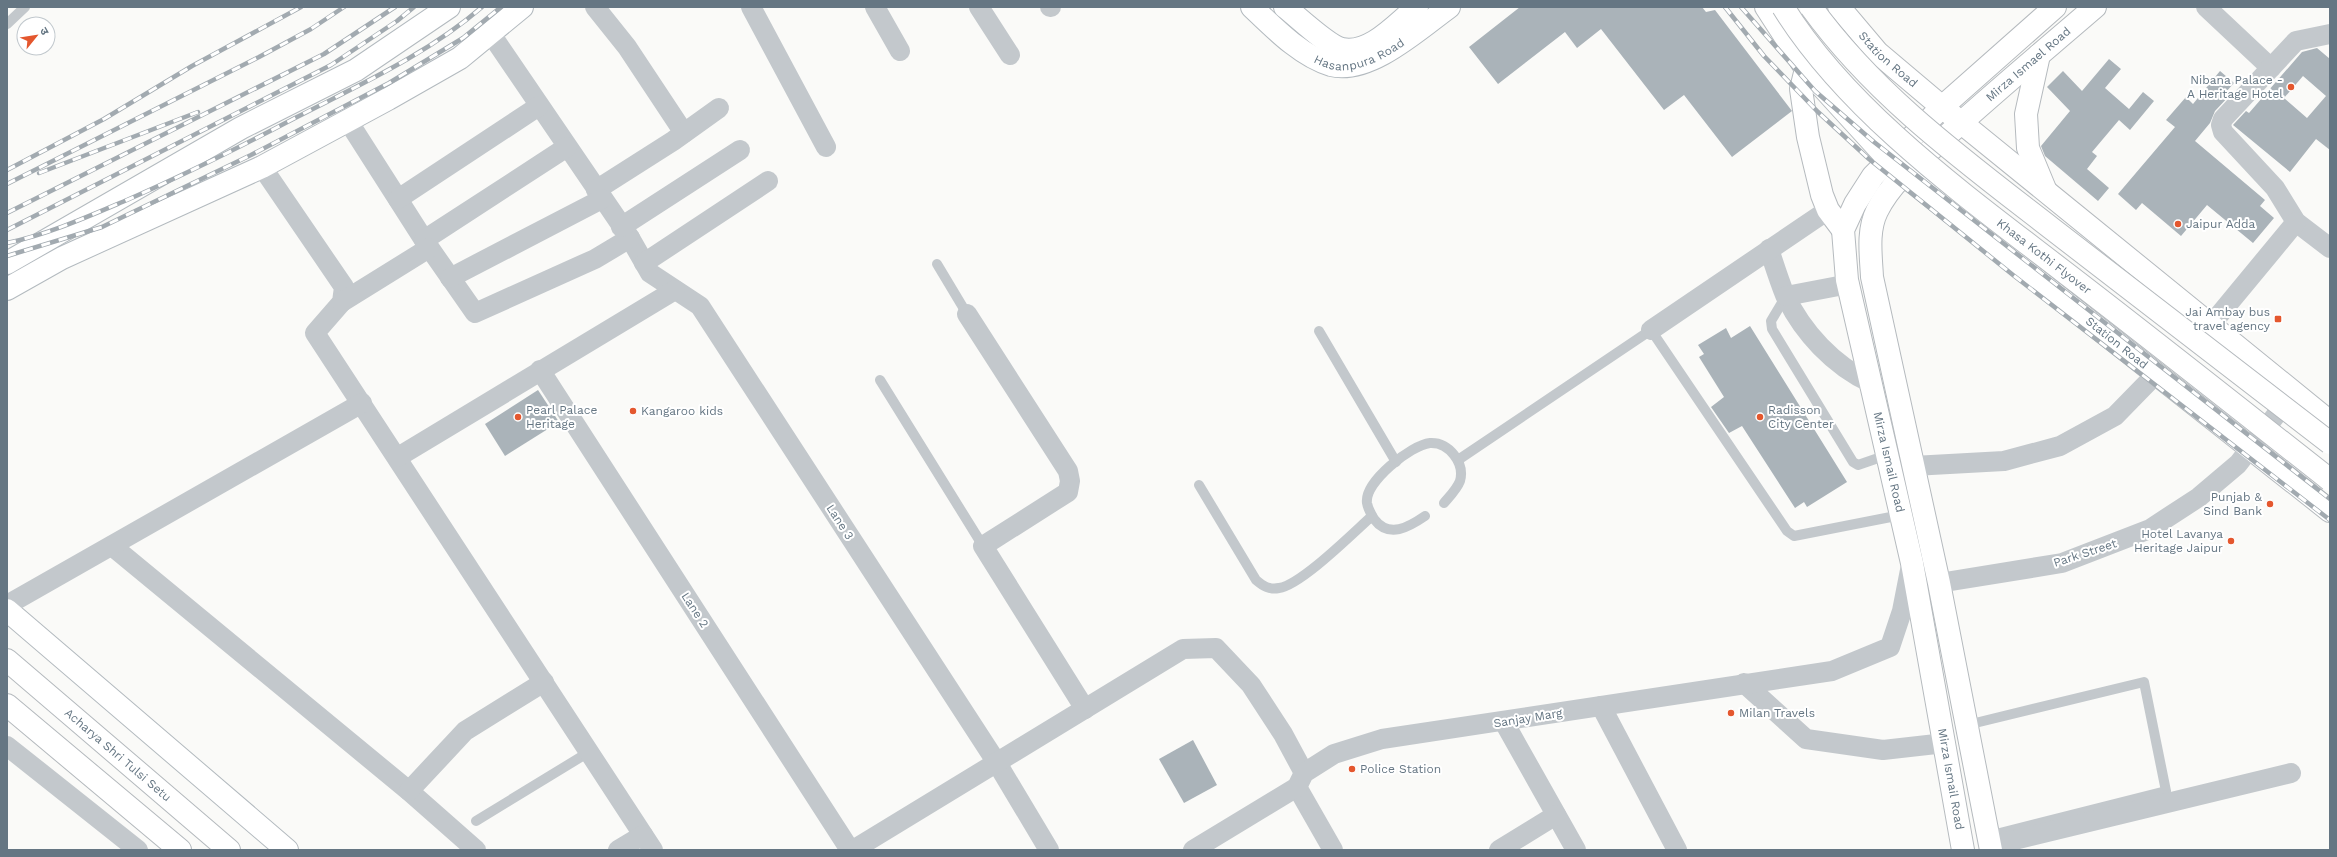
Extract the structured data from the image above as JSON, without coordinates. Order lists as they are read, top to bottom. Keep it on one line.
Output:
{"streets":{"main road":["Hasanpura Road","Station Road","Mirza Ismael Road","Khasa Kothi Flyover","Mirza Ismail Road","Acharya Shri Tulsi Setu"],"street":["Lane 3","Park Street","Lane 2","Sanjay Marg"]},"crossings":[["Station Road","Mirza Ismael Road"],["Station Road","Mirza Ismail Road"],["Station Road","Park Street"],["Mirza Ismael Road","Mirza Ismail Road"],["Mirza Ismail Road","Park Street"],["Mirza Ismail Road","Sanjay Marg"]],"places":{"other":["Nibana Palace - A Heritage Hotel","Jaipur Adda","Kangaroo kids","Pearl Palace Heritage","Radisson City Center","Punjab & Sind Bank","Hotel Lavanya Heritage Jaipur","Milan Travels","Police Station"],"transit":["Jai Ambay bus travel agency"]},"north":"top right"}
